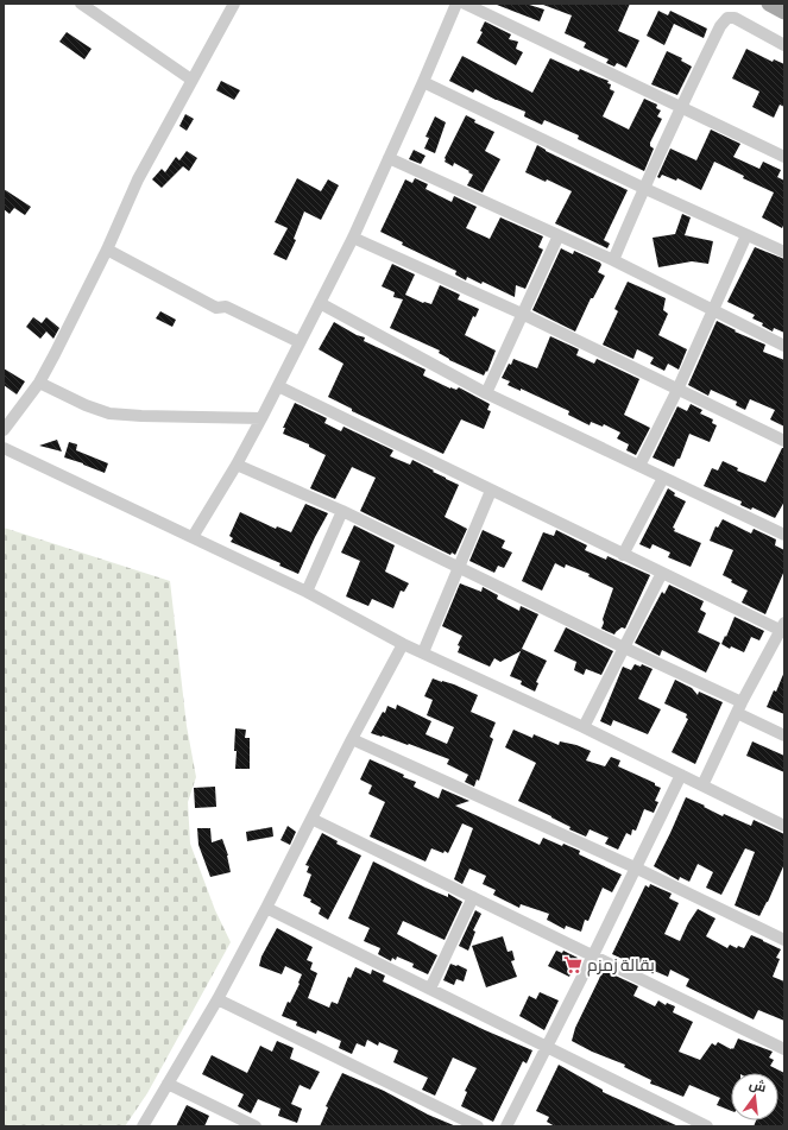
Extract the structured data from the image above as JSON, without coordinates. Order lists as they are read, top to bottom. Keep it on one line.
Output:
{"places":{"supermarket":["بقالة زمزم"]},"north":"top"}
